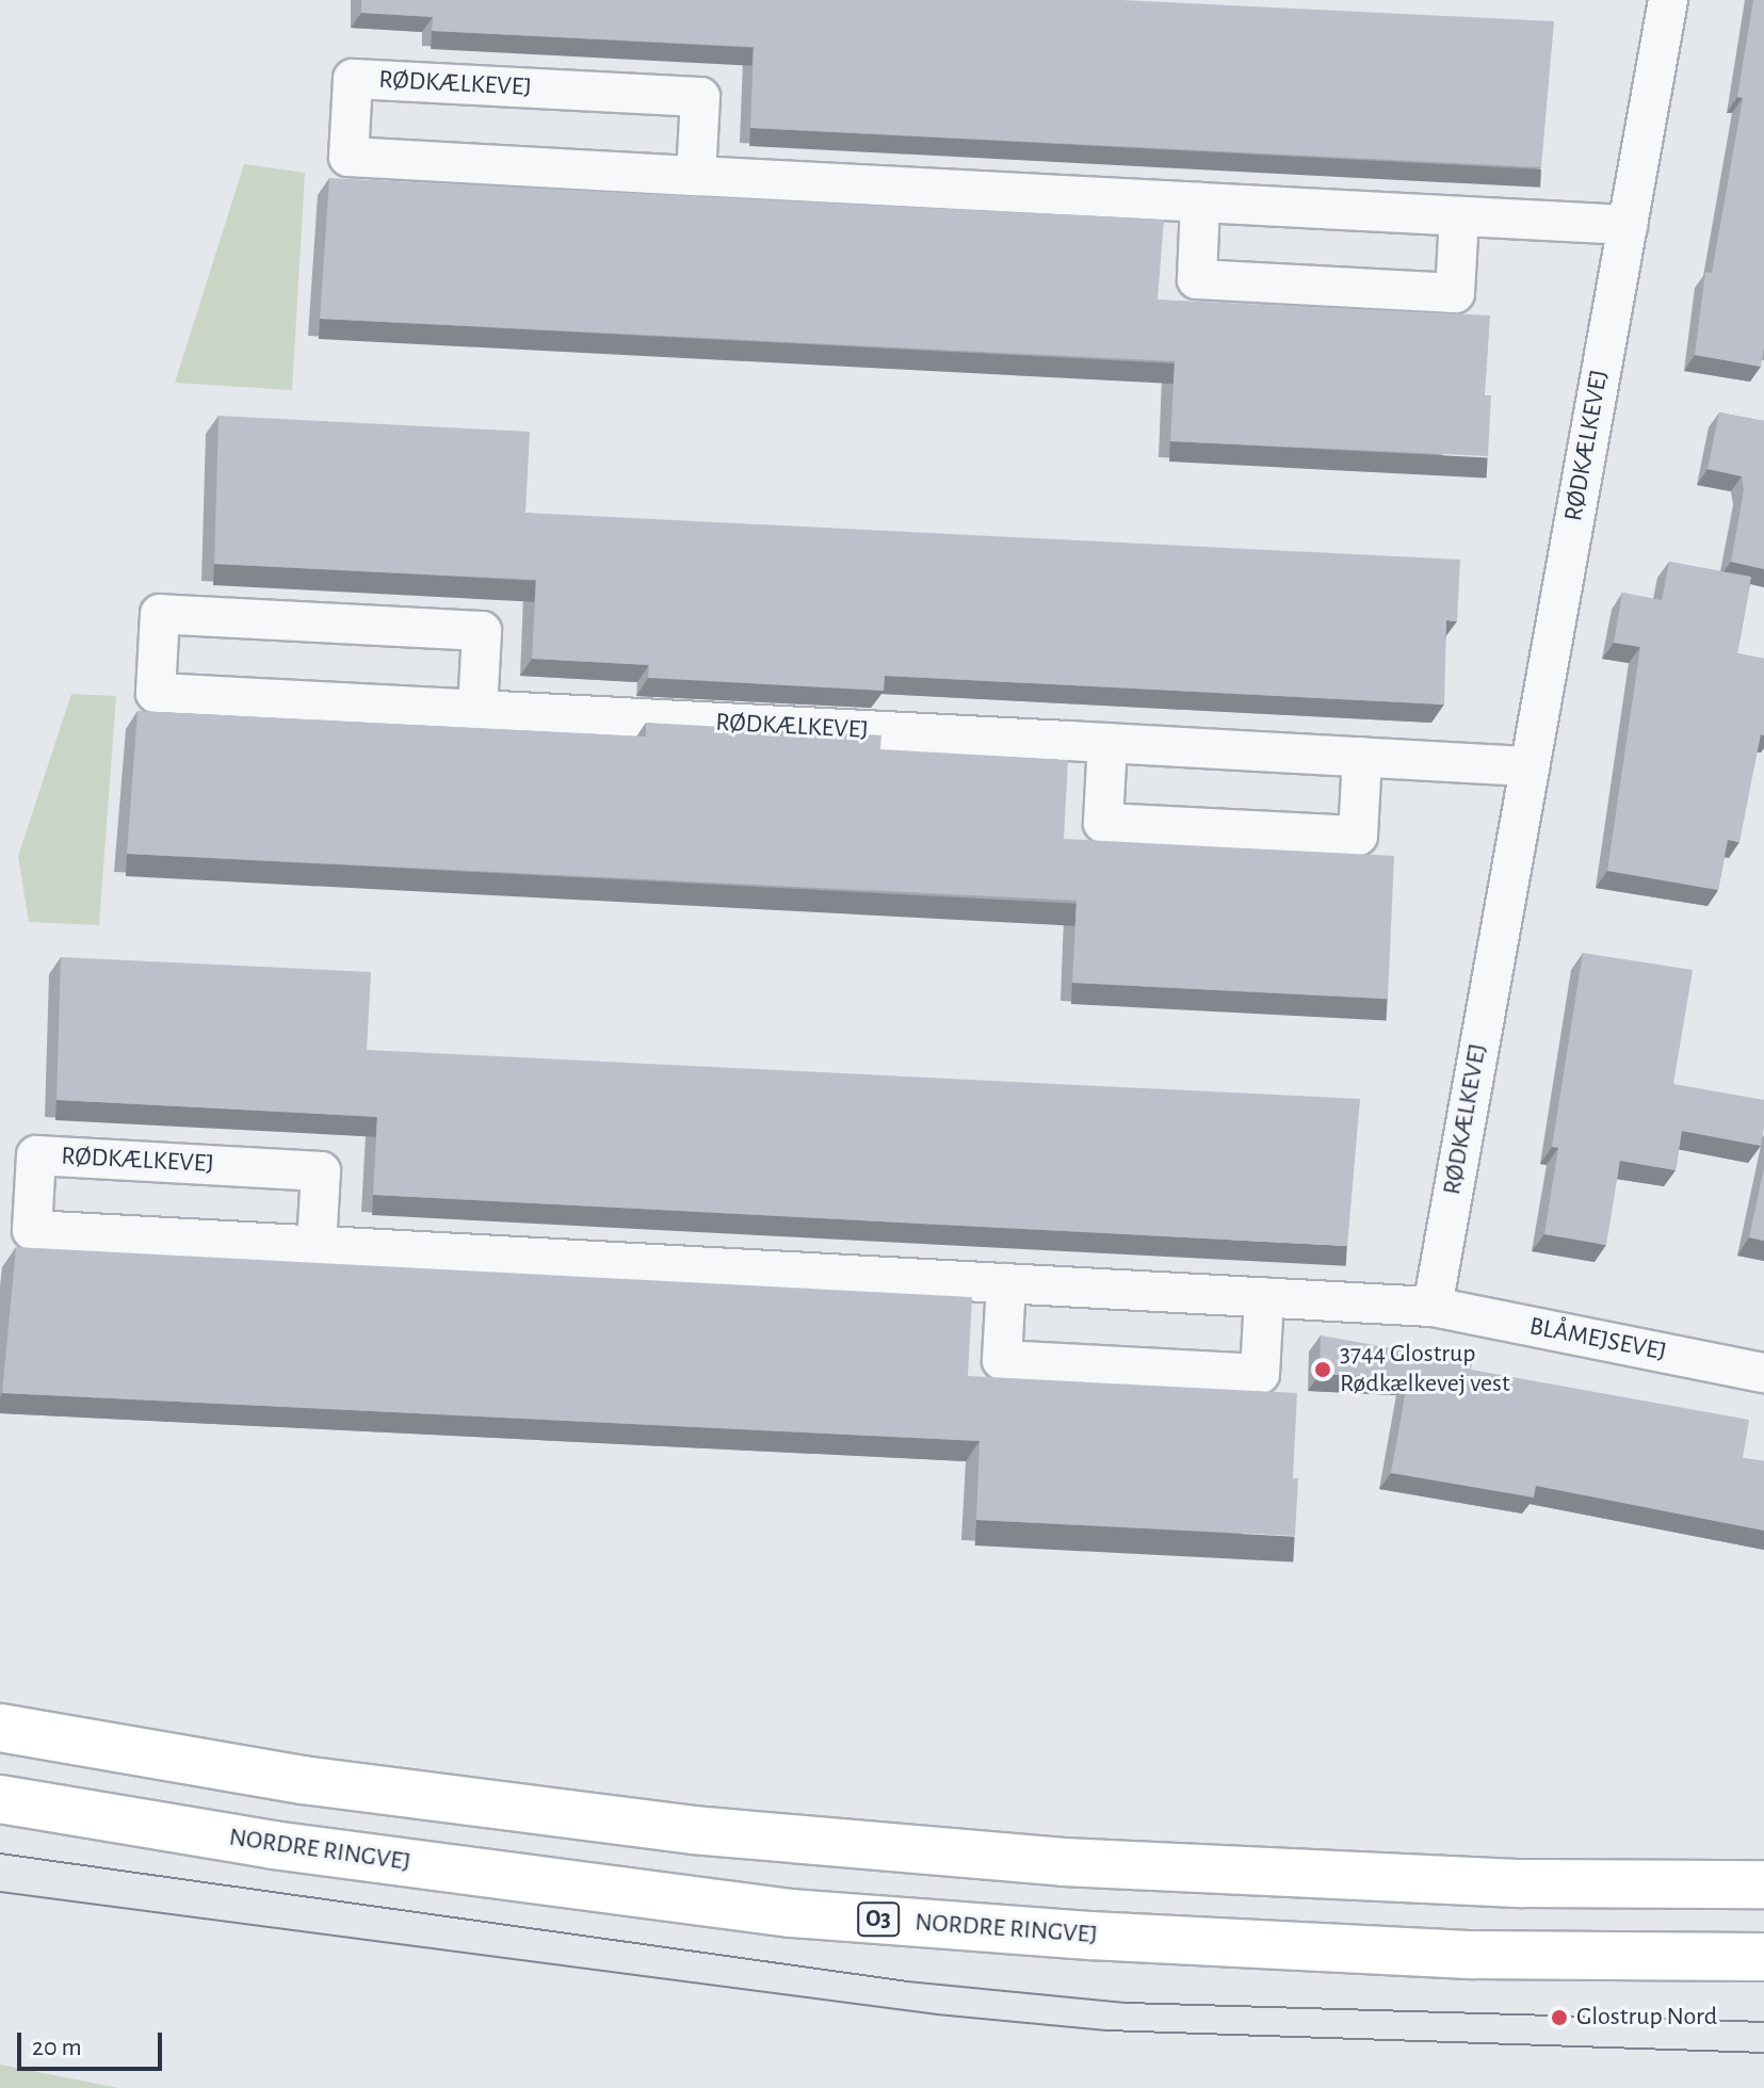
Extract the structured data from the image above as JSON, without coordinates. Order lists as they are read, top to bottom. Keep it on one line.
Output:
{"streets":{"main road":["NORDRE RINGVEJ","O3"],"street":["RØDKÆLKEVEJ","BLÅMEJSEVEJ"]},"crossings":[["RØDKÆLKEVEJ","BLÅMEJSEVEJ"]],"places":["3744 Glostrup Rødkælkevej vest","Glostrup Nord"],"scale_bar":"20 m"}
